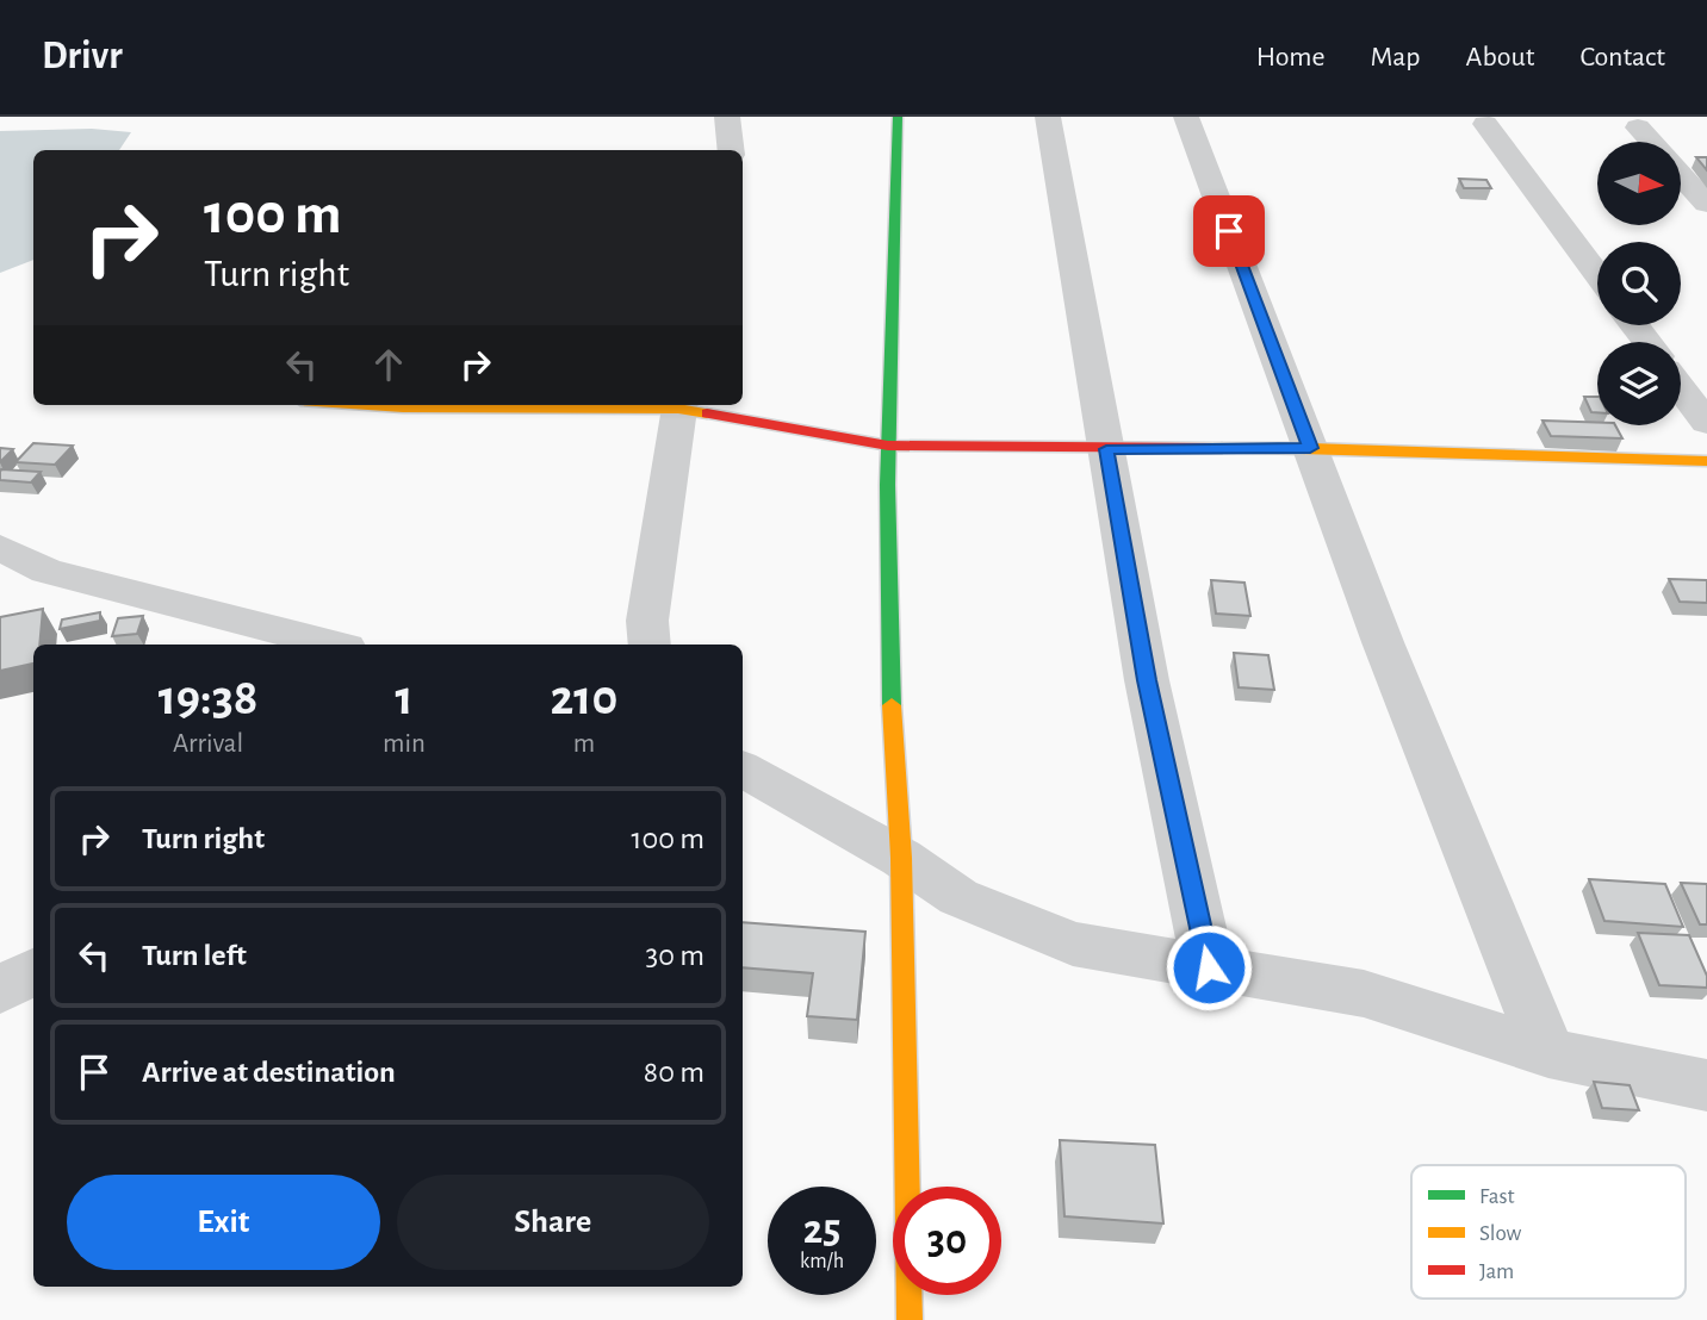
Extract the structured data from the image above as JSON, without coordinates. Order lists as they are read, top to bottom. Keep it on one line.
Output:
{"legend":["Fast","Slow","Jam"],"north":"right","page":{"header":"Drivr","nav":["Home","Map","About","Contact"],"turn":["100 m","Turn right"],"eta":["19:38","Arrival","1","min","210","m"],"list":[{"name":"Turn right","value":"100 m"},{"name":"Turn left","value":"30 m"},{"name":"Arrive at destination","value":"80 m"}],"buttons":["Exit","Share"],"speed":"25 km/h","limit":"30"}}
